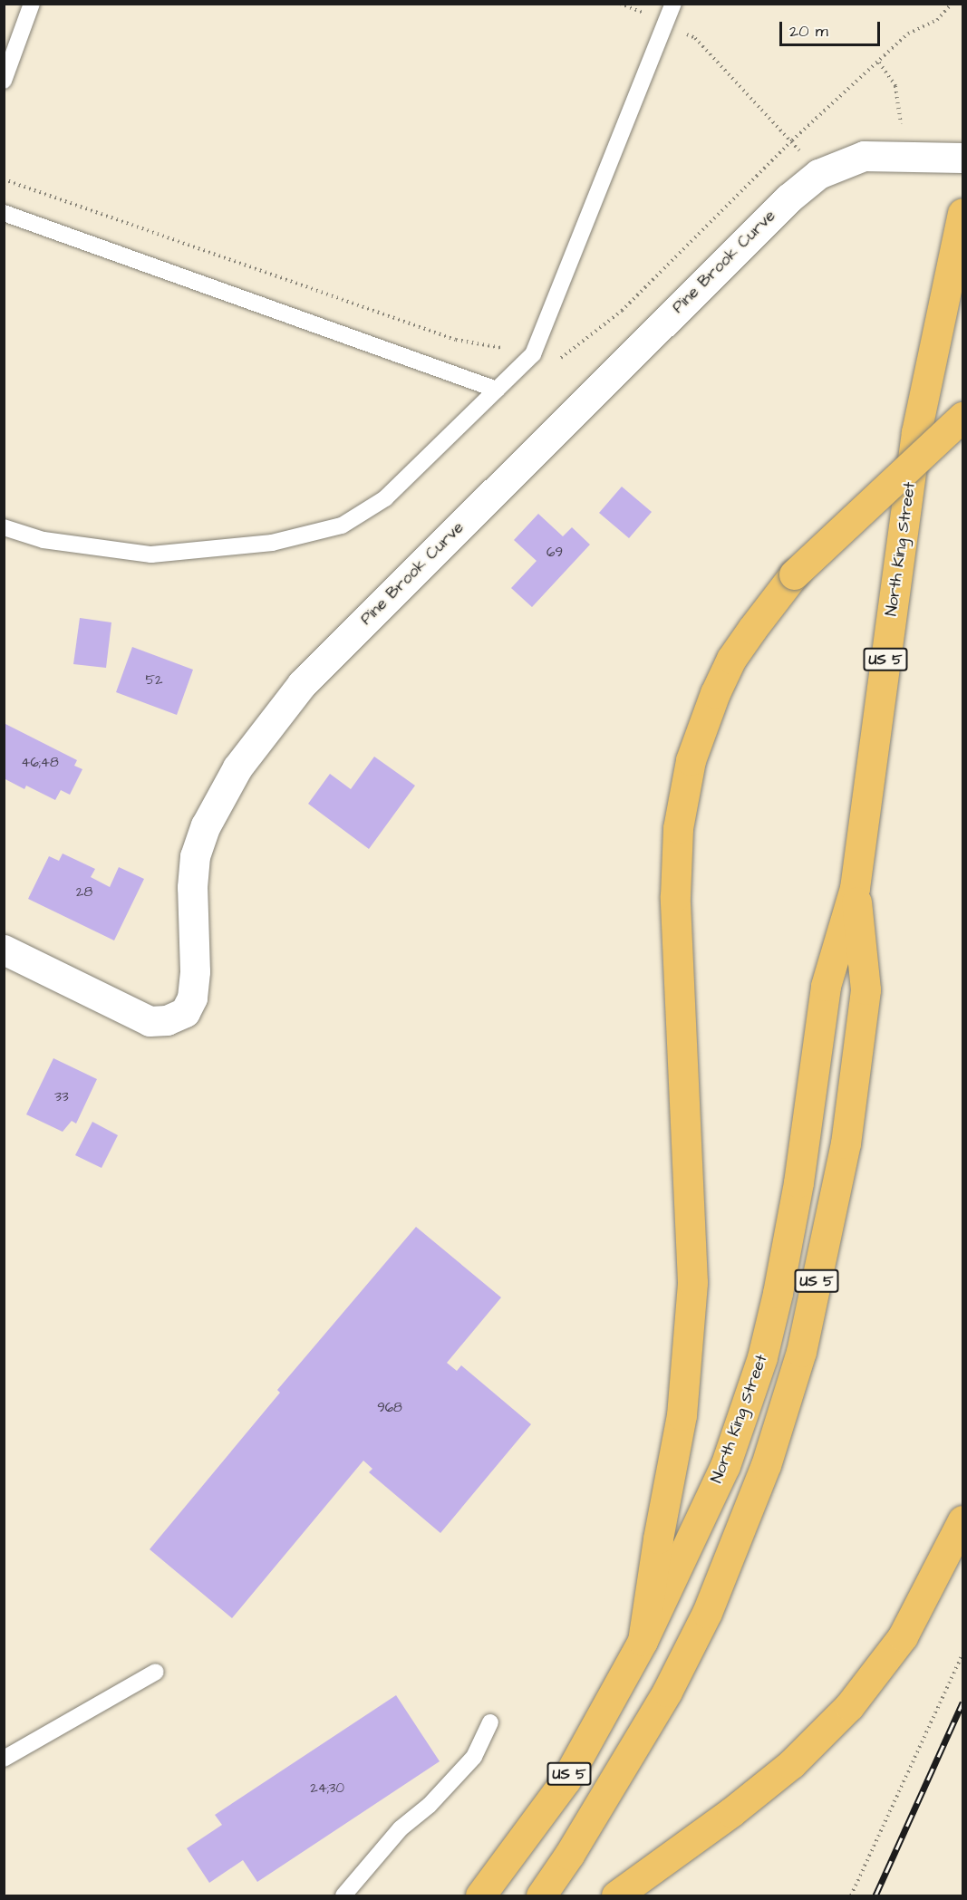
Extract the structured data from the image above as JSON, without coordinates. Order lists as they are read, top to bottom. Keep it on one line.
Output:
{"streets":{"main road":["North King Street","US 5"],"street":["Pine Brook Curve"]},"house_numbers":["69","52","46;48","28","33","968","24;30"],"scale_bar":"20 m"}
